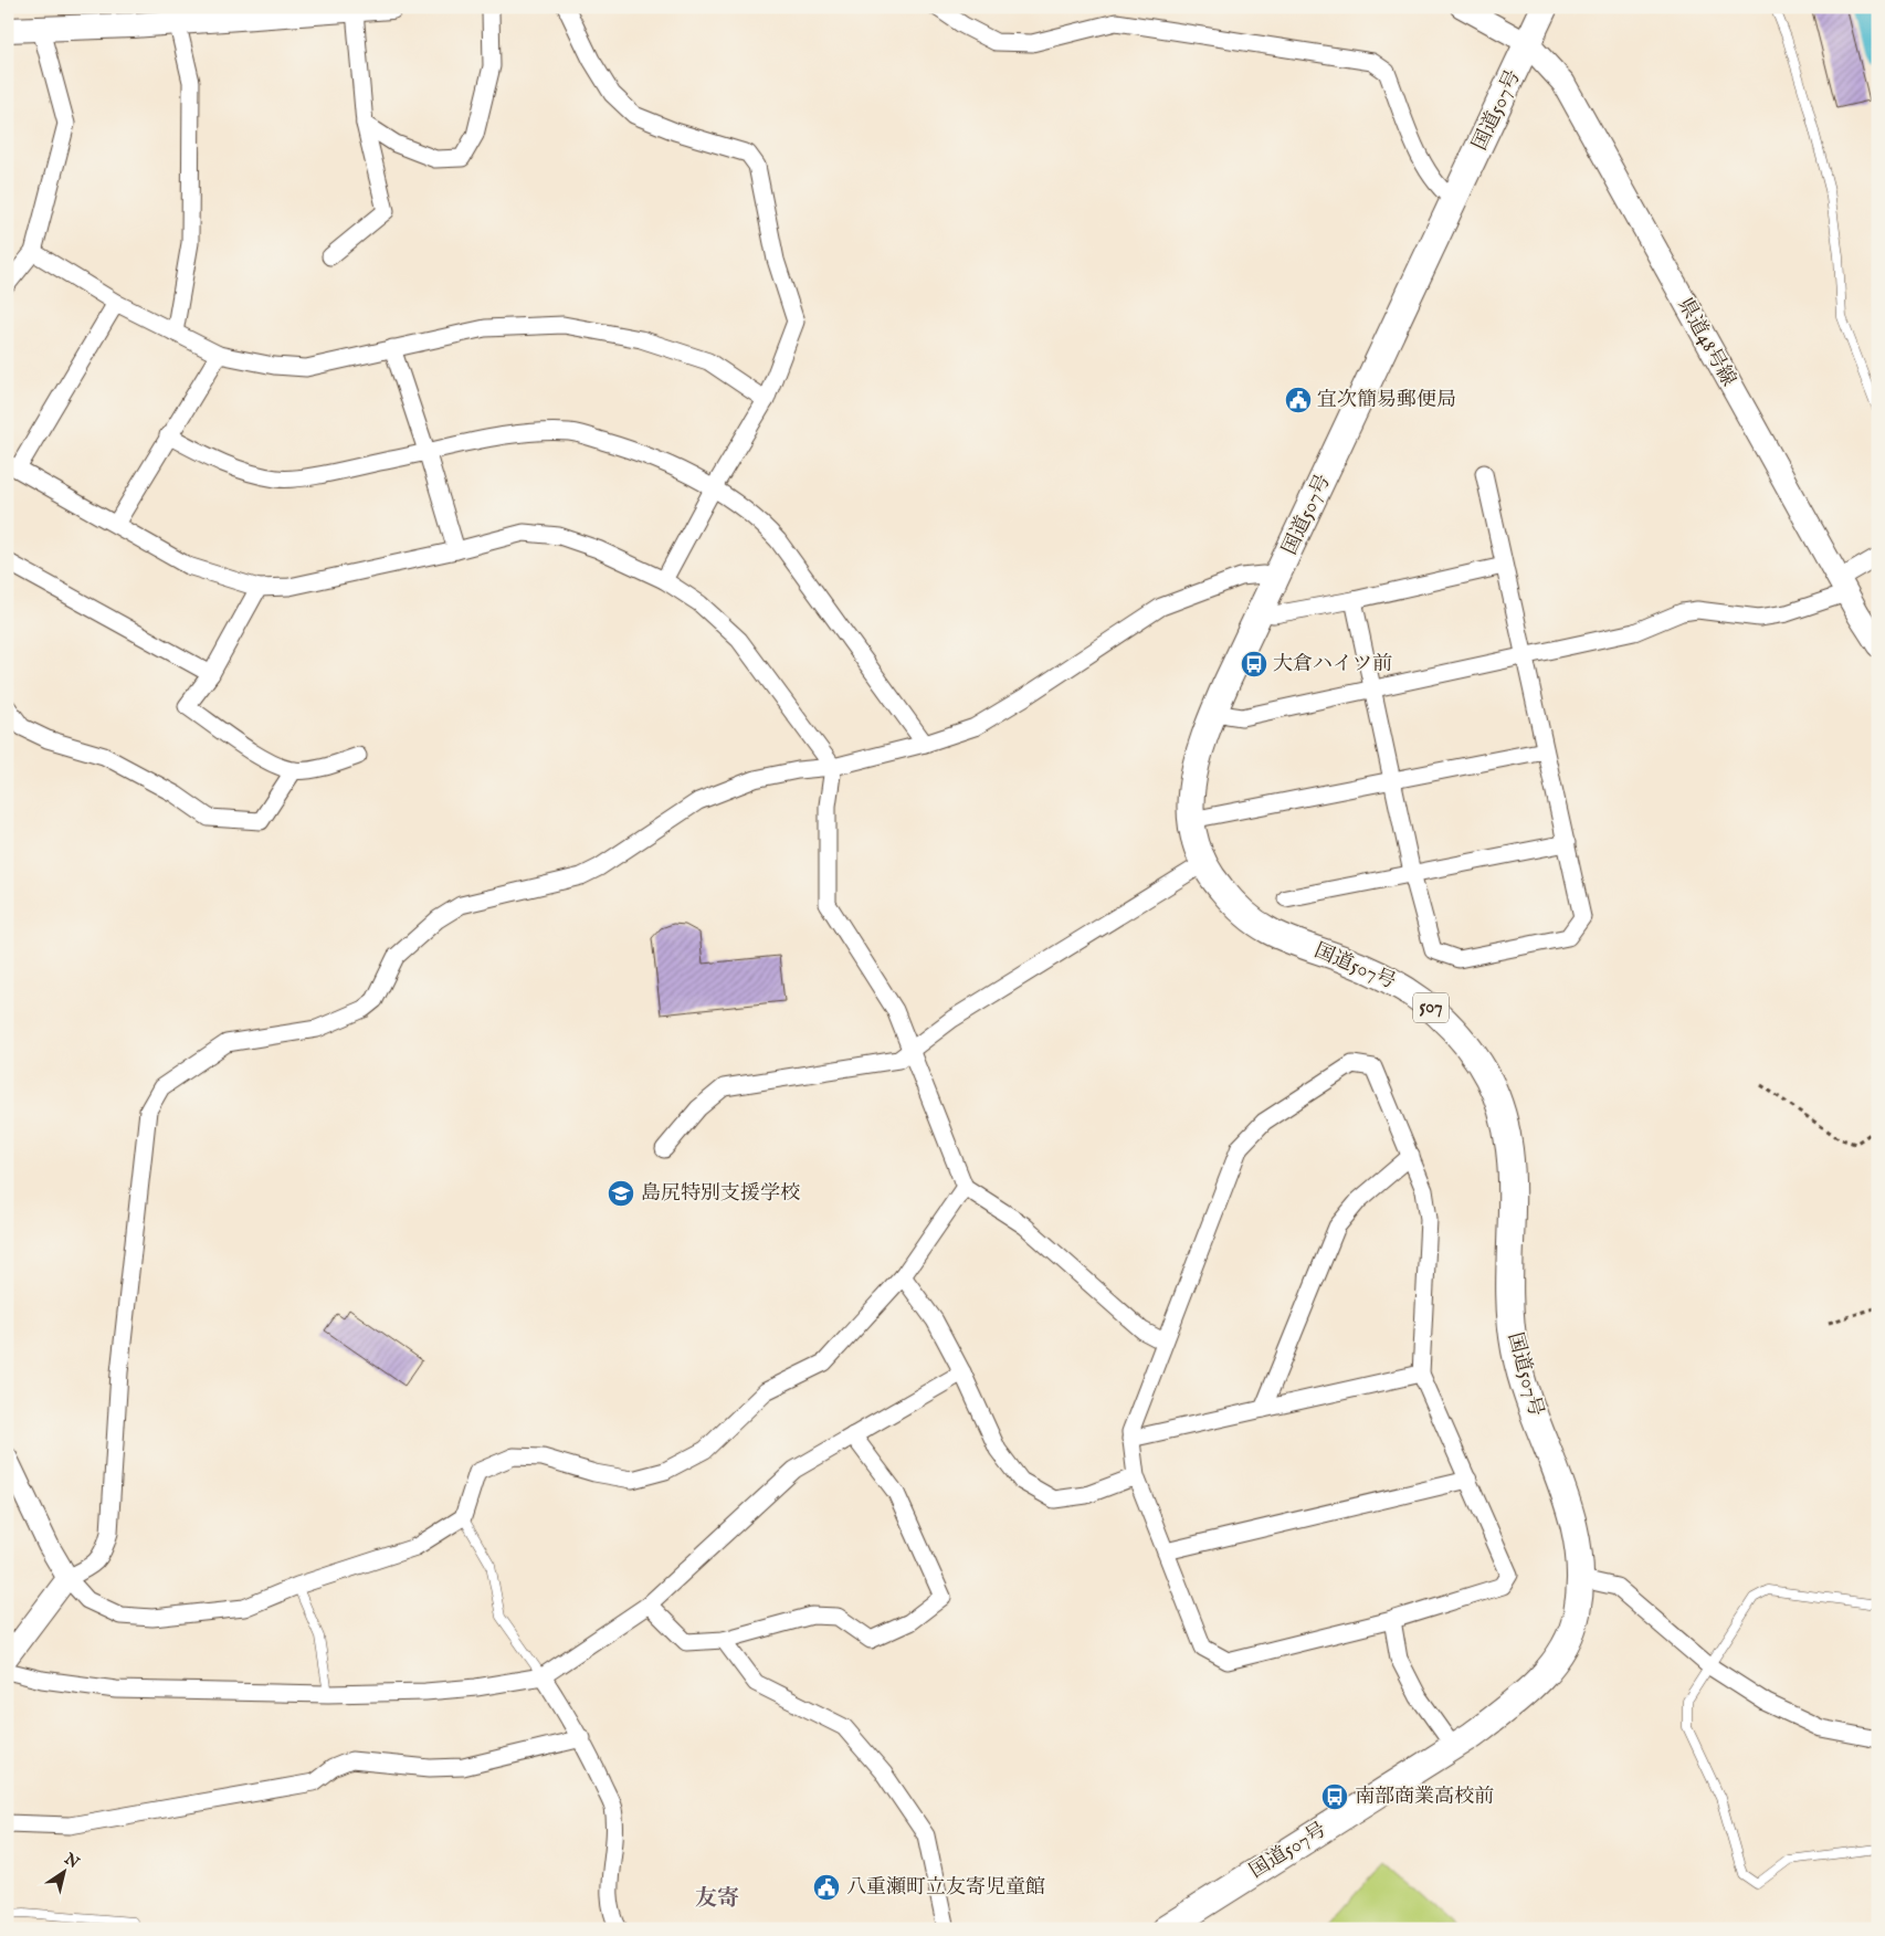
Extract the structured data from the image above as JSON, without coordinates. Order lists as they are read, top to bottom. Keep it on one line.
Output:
{"streets":{"highway":["国道507号","507"],"main road":["県道48号線"]},"crossings":[["国道507号","県道48号線"]],"districts":["友寄"],"places":{"public building":["宜次簡易郵便局","八重瀬町立友寄児童館"],"bus stop":["大倉ハイツ前","南部商業高校前"],"school or university":["島尻特別支援学校"]},"north":"top right"}
